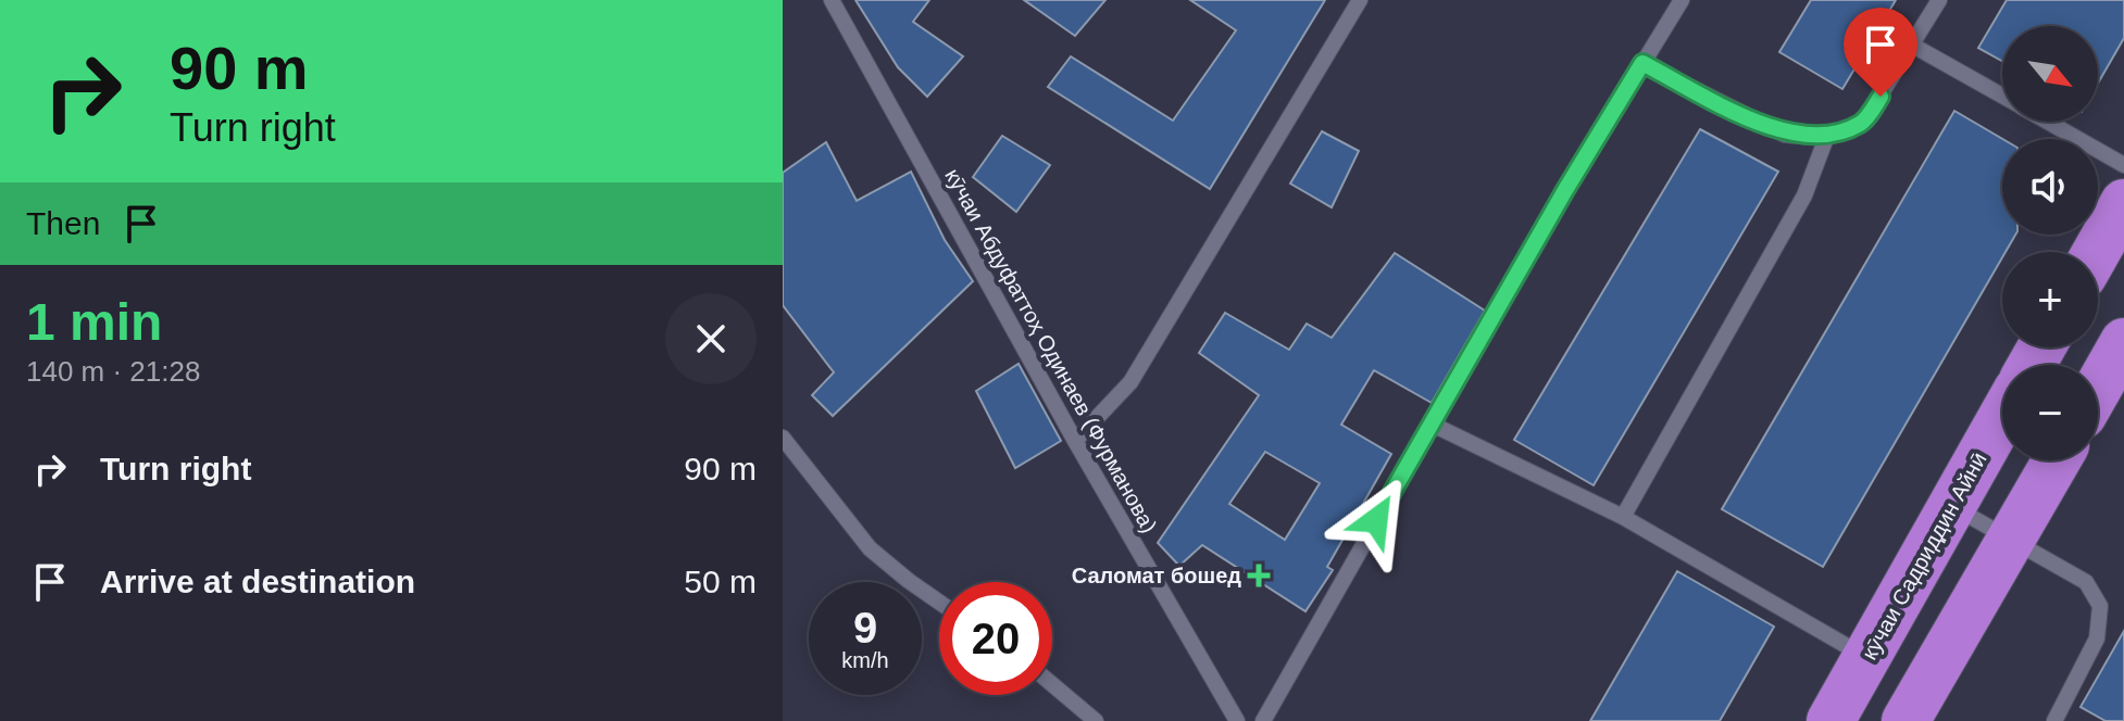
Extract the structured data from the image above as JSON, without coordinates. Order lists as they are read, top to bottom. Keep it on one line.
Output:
{"streets":{"highway":["кӯчаи Садриддин Айнӣ"],"lane":["кӯчаи Абдуфаттоҳ Одинаев (Фурманова)"]},"places":{"health":["Саломат бошед"]},"north":"bottom right","page":{"turn":["90 m","Turn right"],"map_buttons":["+","−"],"then":"Then","heading":["1 min","140 m · 21:28"],"list":[{"name":"Turn right","value":"90 m"},{"name":"Arrive at destination","value":"50 m"}],"speed":"9 km/h","limit":"20"}}
